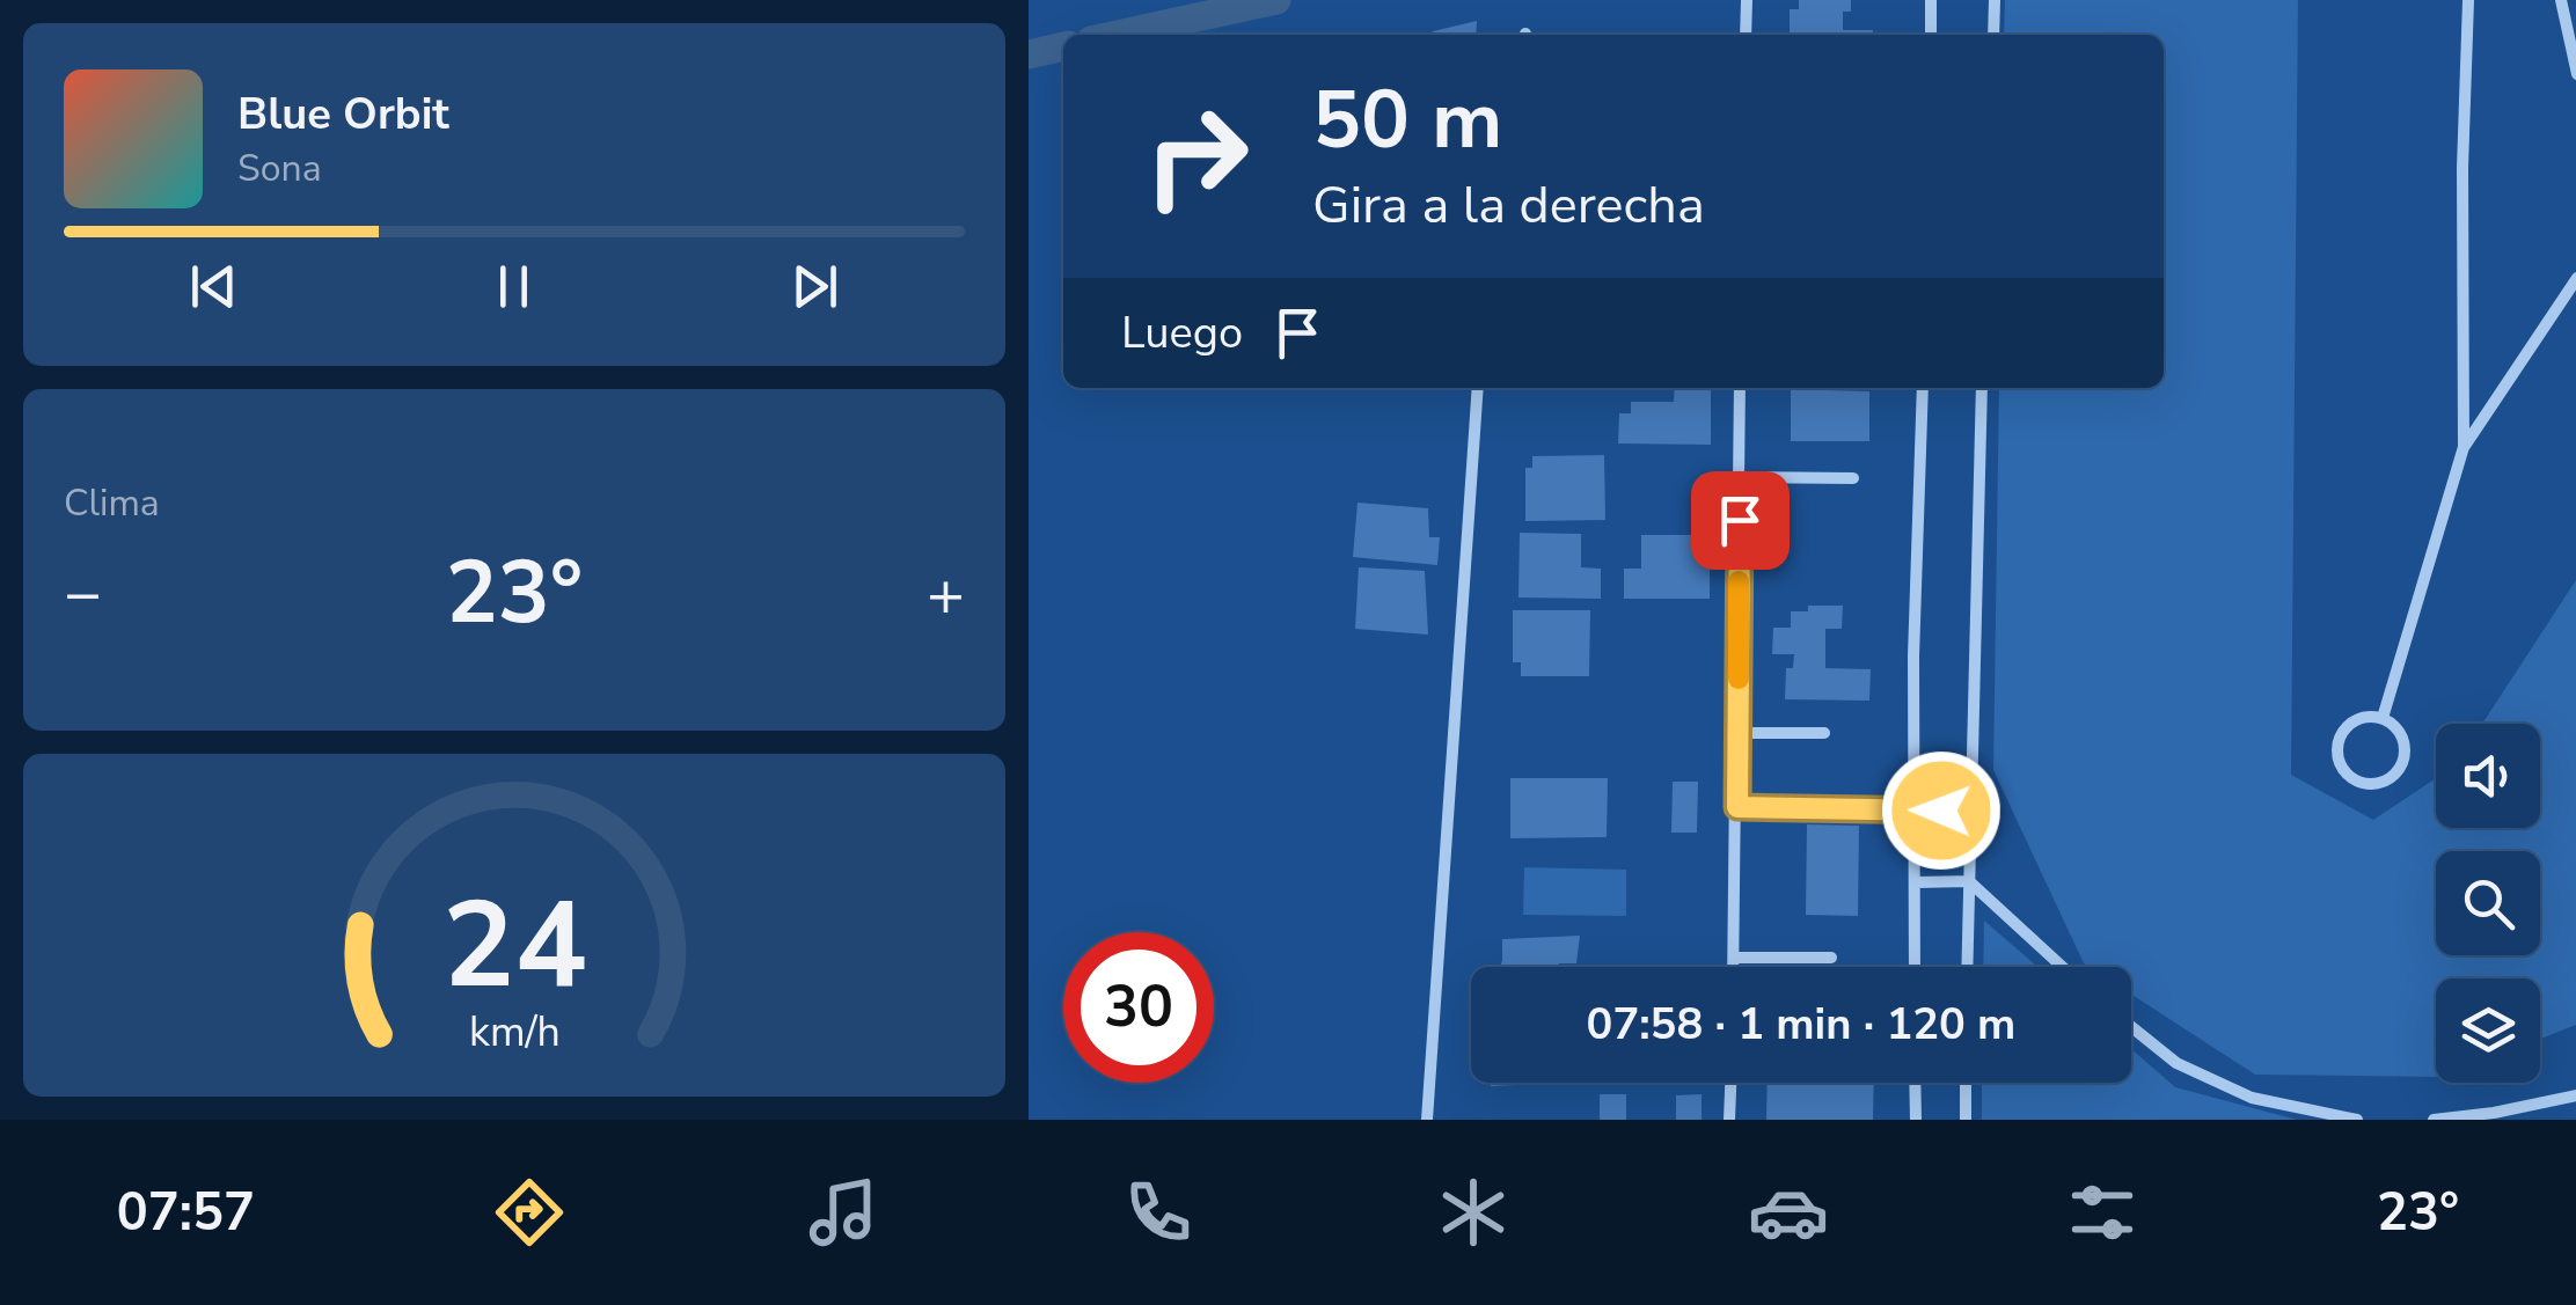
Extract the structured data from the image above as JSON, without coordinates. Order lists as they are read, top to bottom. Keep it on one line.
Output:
{"page":{"turn":["50 m","Gira a la derecha"],"song":["Blue Orbit","Sona"],"then":"Luego","tile":"Clima","heat":["−","23°","+"],"limit":"30","trip":"07:58 · 1 min · 120 m","tabs":["07:57","23°"],"gauge":["24","km/h"]}}
